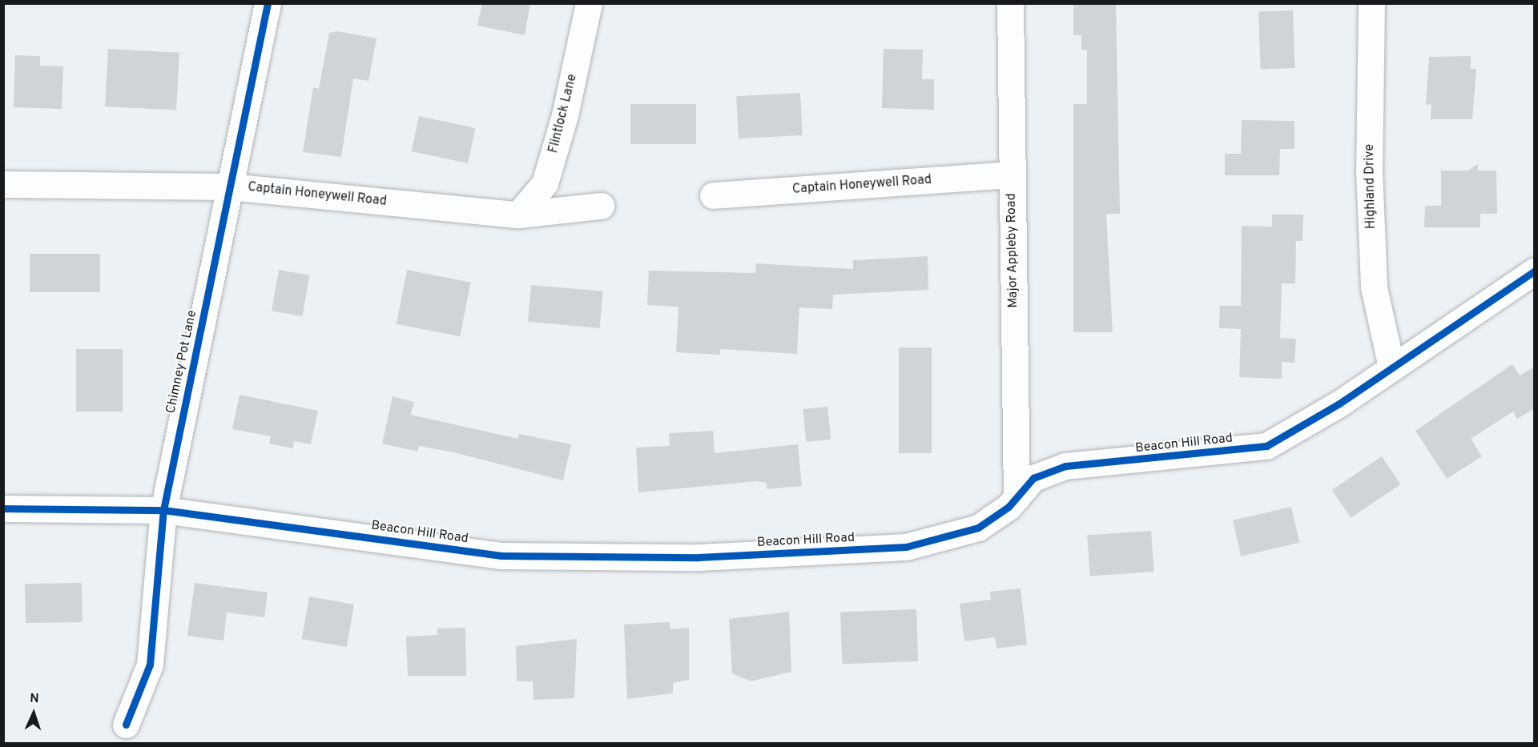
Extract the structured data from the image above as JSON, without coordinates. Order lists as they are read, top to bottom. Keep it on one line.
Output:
{"streets":{"street":["Flintlock Lane","Captain Honeywell Road","Highland Drive","Major Appleby Road","Chimney Pot Lane","Beacon Hill Road"]},"crossings":[["Flintlock Lane","Captain Honeywell Road"],["Captain Honeywell Road","Major Appleby Road"],["Captain Honeywell Road","Chimney Pot Lane"],["Highland Drive","Beacon Hill Road"],["Major Appleby Road","Beacon Hill Road"],["Chimney Pot Lane","Beacon Hill Road"]],"north":"top"}
